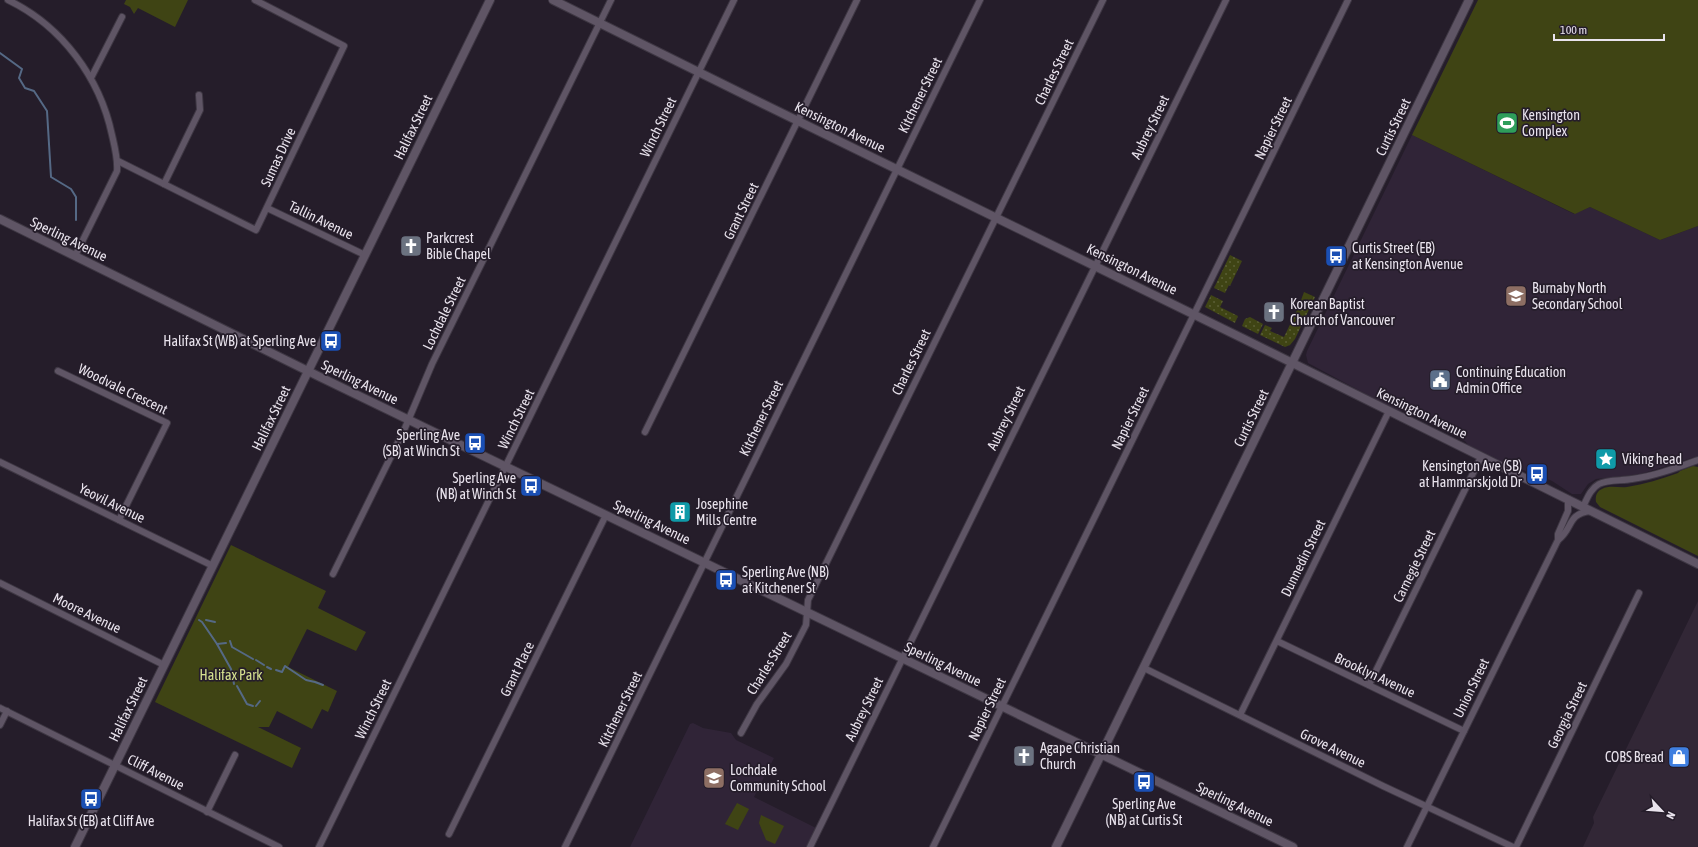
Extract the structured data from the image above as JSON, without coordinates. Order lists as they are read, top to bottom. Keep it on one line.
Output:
{"streets":{"street":["Charles Street","Kitchener Street","Halifax Street","Winch Street","Kensington Avenue","Aubrey Street","Curtis Street","Napier Street","Sumas Drive","Grant Street","Tallin Avenue","Sperling Avenue","Lochdale Street","Woodvale Crescent","Yeovil Avenue","Dunnedin Street","Carnegie Street","Moore Avenue","Grant Place","Brooklyn Avenue","Union Street","Georgia Street","Grove Avenue","Cliff Avenue"]},"crossings":[["Charles Street","Kensington Avenue"],["Charles Street","Sperling Avenue"],["Kitchener Street","Kensington Avenue"],["Kitchener Street","Sperling Avenue"],["Halifax Street","Tallin Avenue"],["Halifax Street","Sperling Avenue"],["Halifax Street","Yeovil Avenue"],["Halifax Street","Moore Avenue"],["Halifax Street","Cliff Avenue"],["Winch Street","Kensington Avenue"],["Winch Street","Sperling Avenue"],["Kensington Avenue","Aubrey Street"],["Kensington Avenue","Curtis Street"],["Kensington Avenue","Napier Street"],["Kensington Avenue","Grant Street"],["Kensington Avenue","Lochdale Street"],["Kensington Avenue","Dunnedin Street"],["Kensington Avenue","Carnegie Street"],["Kensington Avenue","Union Street"],["Aubrey Street","Sperling Avenue"],["Curtis Street","Sperling Avenue"],["Curtis Street","Grove Avenue"],["Napier Street","Sperling Avenue"],["Sumas Drive","Tallin Avenue"],["Sperling Avenue","Lochdale Street"],["Sperling Avenue","Grant Place"],["Woodvale Crescent","Yeovil Avenue"],["Dunnedin Street","Brooklyn Avenue"],["Dunnedin Street","Grove Avenue"],["Carnegie Street","Brooklyn Avenue"],["Brooklyn Avenue","Union Street"],["Union Street","Grove Avenue"],["Georgia Street","Grove Avenue"]],"parks":["Halifax Park"],"places":{"sports":["Kensington Complex"],"church":["Parkcrest Bible Chapel","Korean Baptist Church of Vancouver","Agape Christian Church"],"bus stop":["Curtis Street (EB) at Kensington Avenue","Halifax St (WB) at Sperling Ave","Sperling Ave (SB) at Winch St","Kensington Ave (SB) at Hammarskjold Dr","Sperling Ave (NB) at Winch St","Sperling Ave (NB) at Kitchener St","Sperling Ave (NB) at Curtis St","Halifax St (EB) at Cliff Ave"],"school or university":["Burnaby North Secondary School","Lochdale Community School"],"public building":["Continuing Education Admin Office"],"place":["Viking head"],"building":["Josephine Mills Centre"],"shop":["COBS Bread"]},"scale_bar":"100 m","north":"bottom right"}
